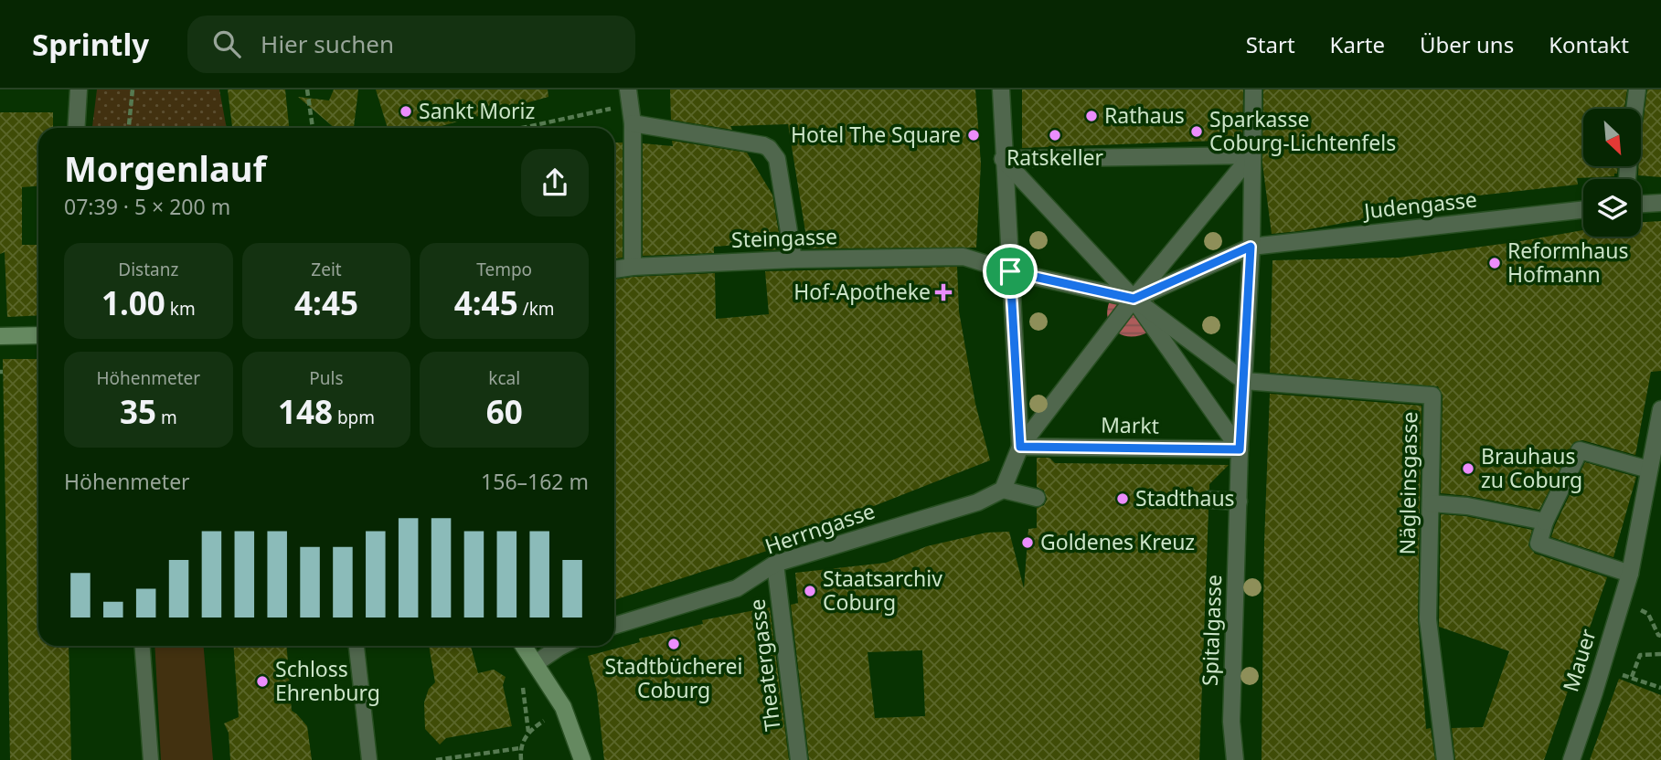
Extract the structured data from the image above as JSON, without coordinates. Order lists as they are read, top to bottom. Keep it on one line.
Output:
{"streets":{"street":["Judengasse","Steingasse","Markt","Nägleinsgasse","Herrngasse","Spitalgasse","Mauer","Theatergasse"]},"crossings":[["Markt","Spitalgasse"],["Herrngasse","Theatergasse"]],"places":{"other":["Sankt Moriz","Rathaus","Sparkasse Coburg-Lichtenfels","Hotel The Square","Ratskeller","Reformhaus Hofmann","Brauhaus zu Coburg","Stadthaus","Goldenes Kreuz","Staatsarchiv Coburg","Stadtbücherei Coburg","Schloss Ehrenburg"],"health":["Hof-Apotheke"]},"north":"bottom right","page":{"header":"Sprintly","search":"Hier suchen","nav":["Start","Karte","Über uns","Kontakt"],"heading":["Morgenlauf","07:39 · 5 × 200 m"],"stats":[["Distanz","1.00 km"],["Zeit","4:45"],["Tempo","4:45 /km"],["Höhenmeter","35 m"],["Puls","148 bpm"],["kcal","60"]],"chart":["Höhenmeter","156–162 m"]}}
